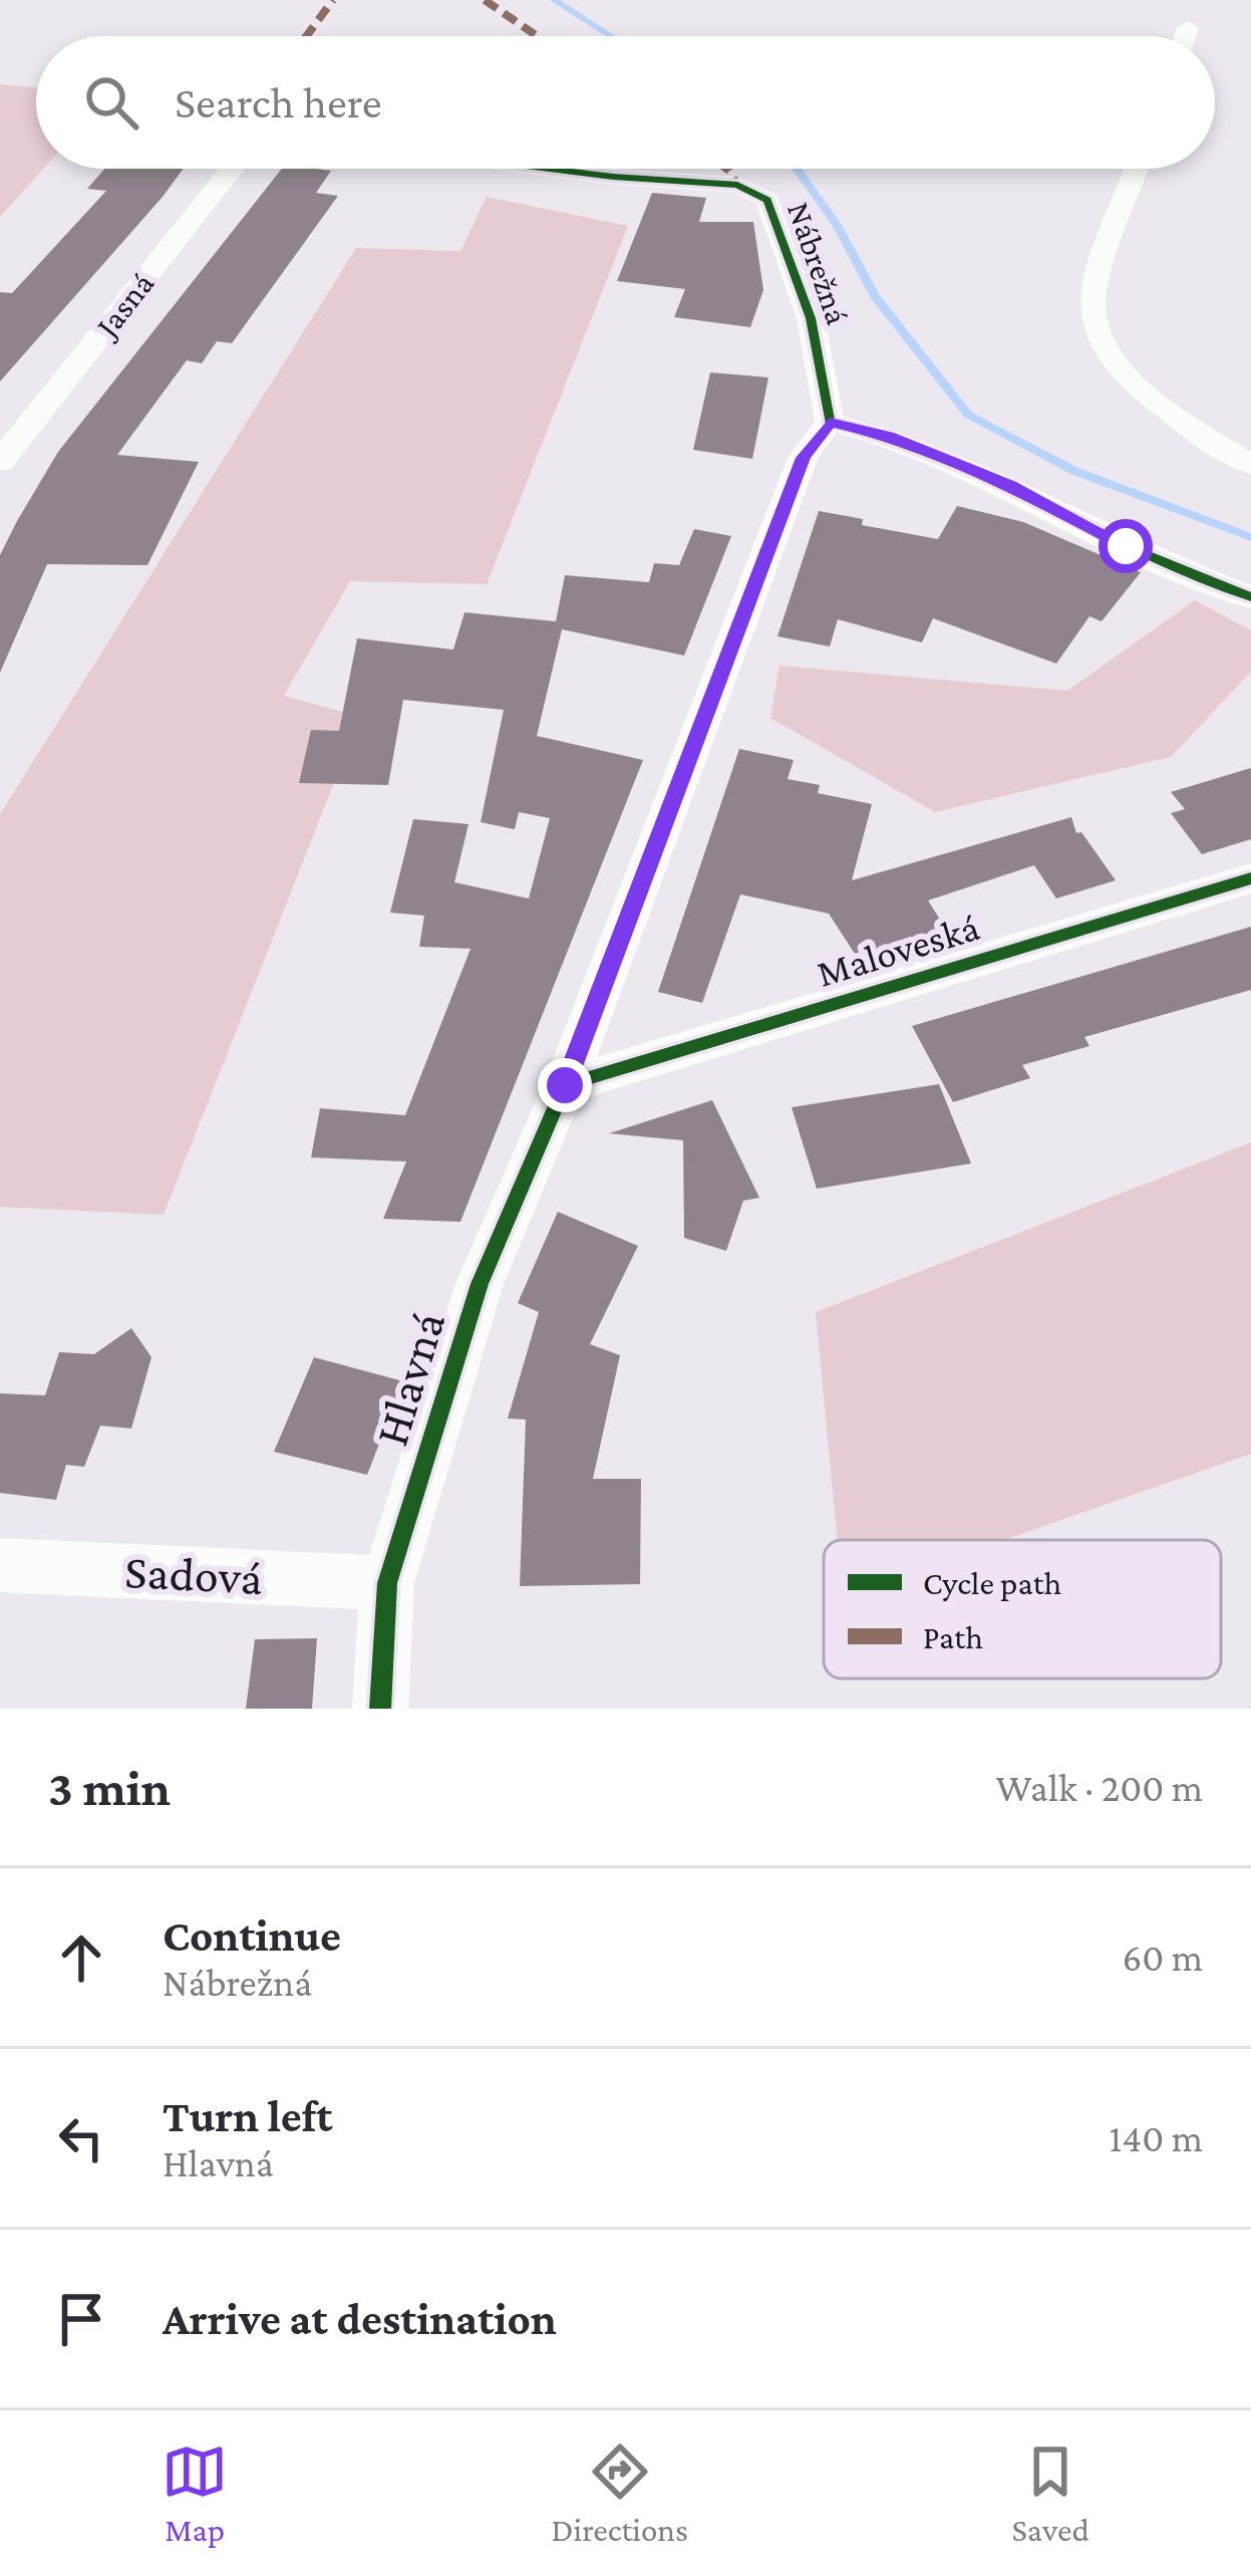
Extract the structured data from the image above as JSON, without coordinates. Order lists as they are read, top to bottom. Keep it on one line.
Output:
{"streets":{"street":["Nábrežná","Jasná","Maloveská","Hlavná","Sadová"]},"crossings":[["Nábrežná","Hlavná"],["Maloveská","Hlavná"],["Hlavná","Sadová"]],"legend":["Cycle path","Path"],"page":{"search":"Search here","heading":["3 min","Walk · 200 m"],"list":[["Continue","Nábrežná","60 m"],["Turn left","Hlavná","140 m"],"Arrive at destination"],"nav":["Map","Directions","Saved"]}}
